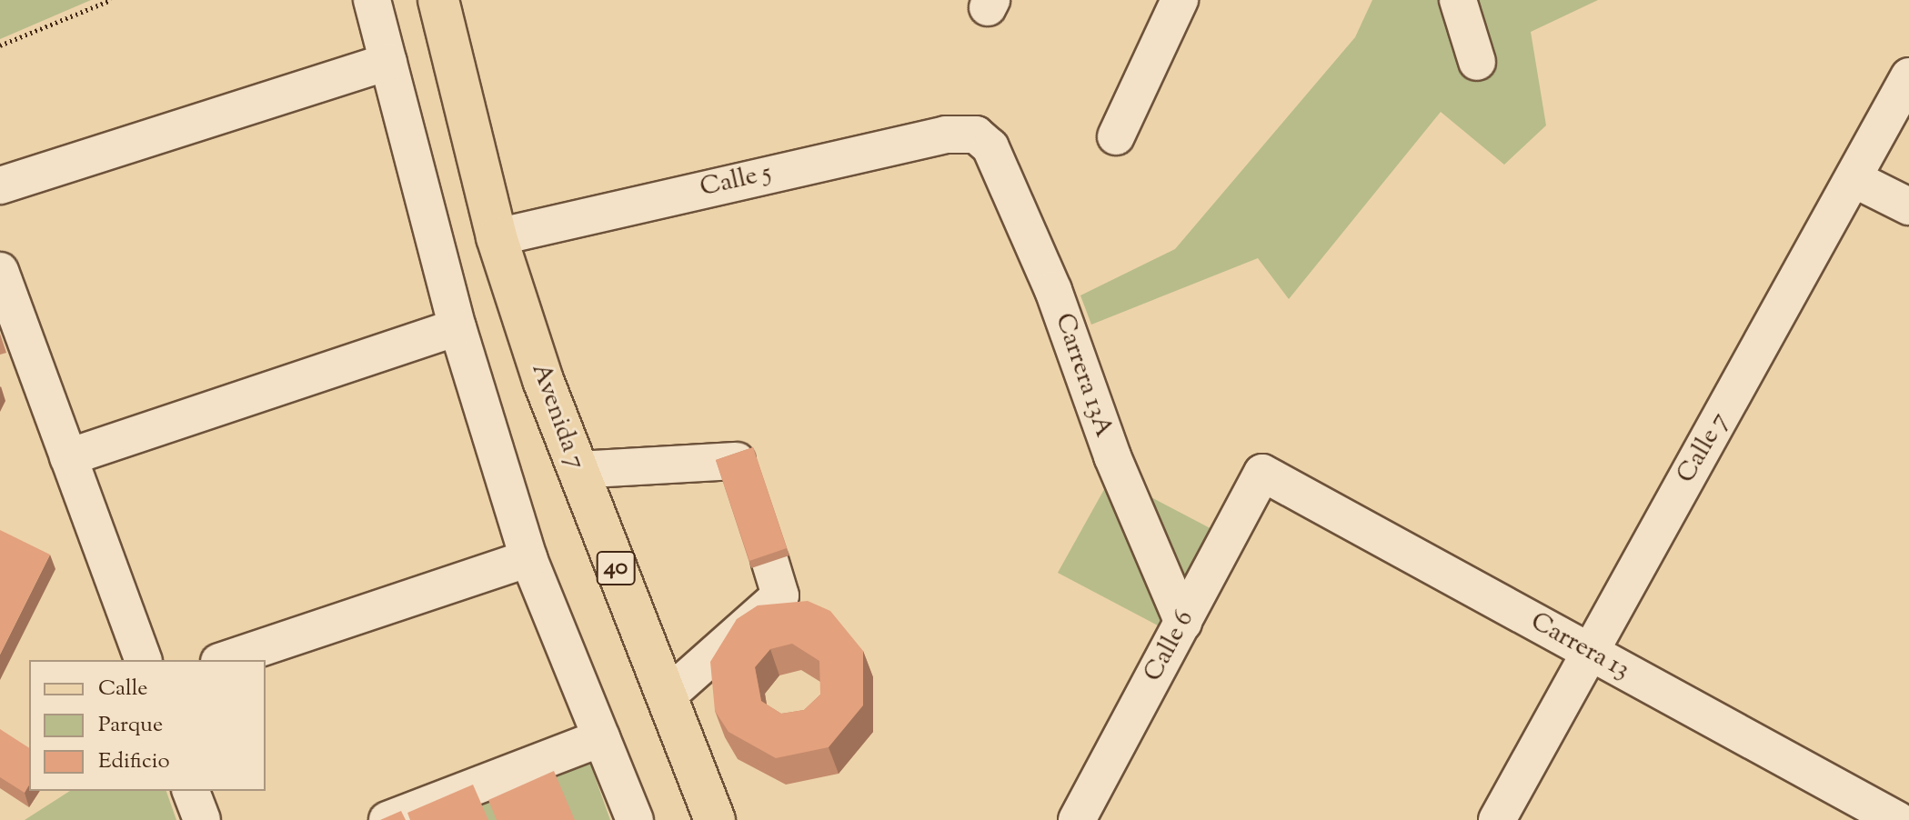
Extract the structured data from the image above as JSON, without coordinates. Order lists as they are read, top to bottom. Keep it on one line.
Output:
{"streets":{"main road":["Avenida 7","40"],"street":["Calle 5","Carrera 13A","Calle 7","Calle 6","Carrera 13"]},"crossings":[["Calle 5","Carrera 13A"],["Calle 5","Avenida 7"],["Carrera 13A","Calle 6"],["Calle 7","Carrera 13"],["Calle 6","Carrera 13"]],"legend":["Calle","Parque","Edificio"]}
